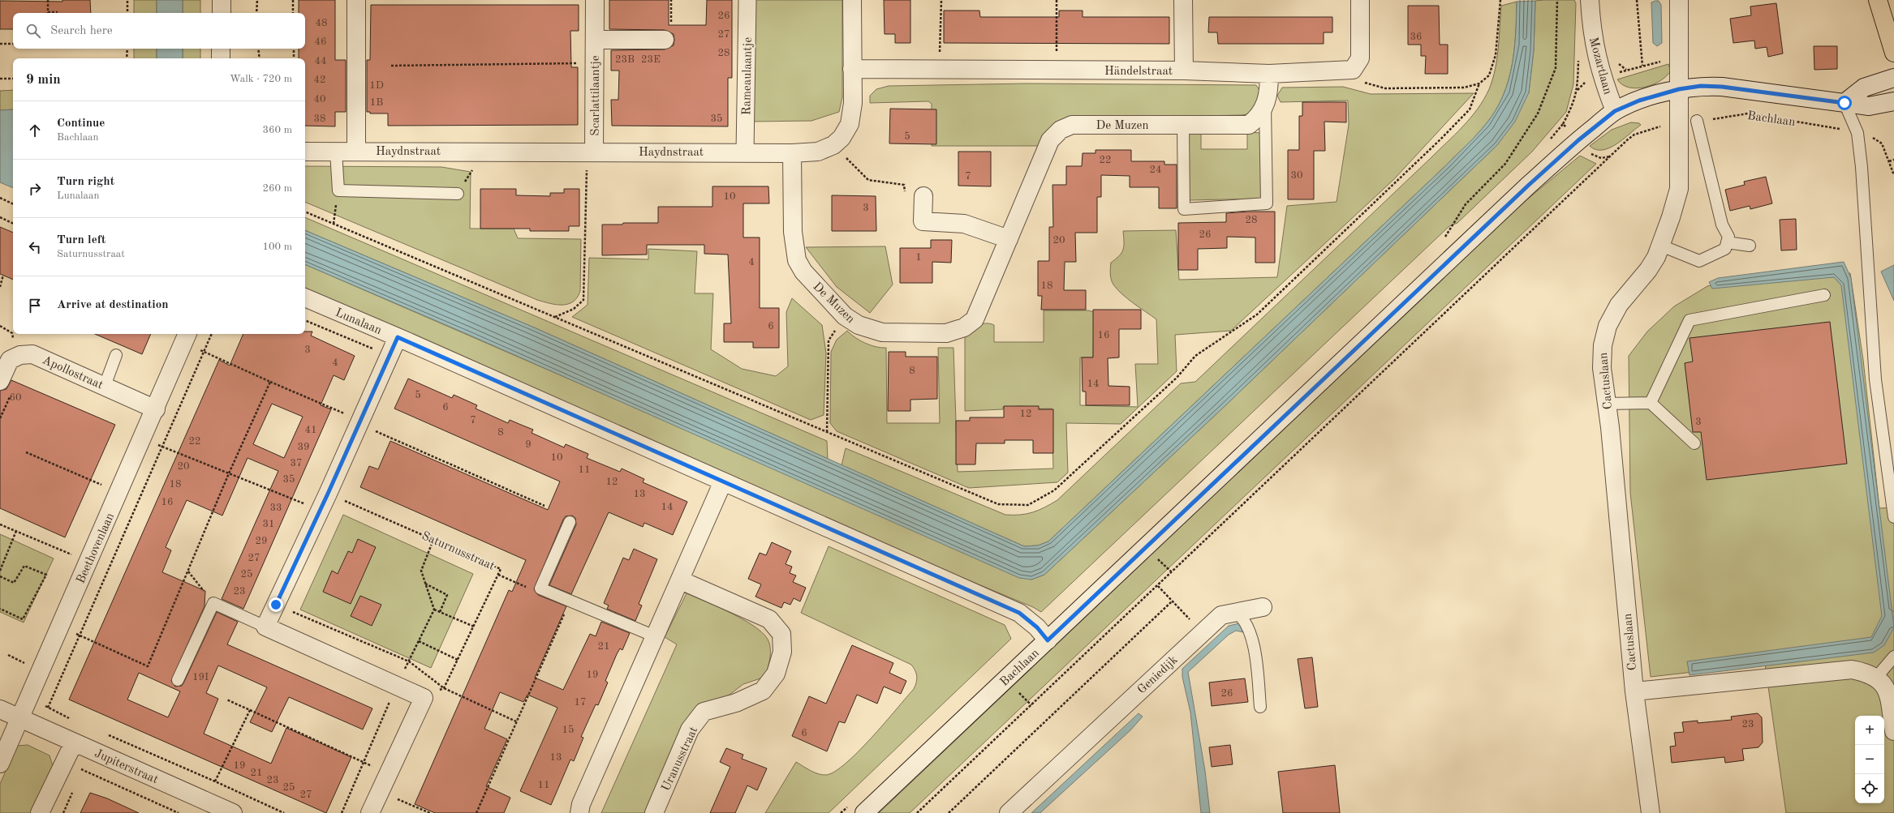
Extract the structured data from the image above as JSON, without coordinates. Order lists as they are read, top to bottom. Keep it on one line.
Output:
{"streets":{"street":["Mozartlaan","Händelstraat","Rameaulaantje","Scarlattilaantje","Bachlaan","De Muzen","Haydnstraat","Lunalaan","Apollostraat","Cactuslaan","Beethovenlaan","Geniedijk","Uranusstraat","Jupiterstraat"],"path":["Saturnusstraat"]},"crossings":[["Mozartlaan","Bachlaan"],["Händelstraat","De Muzen"],["Händelstraat","Haydnstraat"],["Rameaulaantje","Haydnstraat"],["Scarlattilaantje","Haydnstraat"],["Bachlaan","Lunalaan"],["Bachlaan","Cactuslaan"],["De Muzen","Haydnstraat"],["Apollostraat","Beethovenlaan"],["Beethovenlaan","Jupiterstraat"]],"house_numbers":["26","48","27","36","46","28","23B","23E","44","42","1D","40","1B","38","35","5","22","24","30","7","10","3","28","26","20","1","4","18","6","16","3","4","8","14","5","60","6","12","7","3","41","8","22","9","39","10","37","20","11","35","12","18","13","16","14","33","31","29","27","25","23","21","19","19I","26","17","23","15","6","13","19","21","23","11","25","27"],"page":{"search":"Search here","heading":["9 min","Walk · 720 m"],"list":[["Continue","Bachlaan","360 m"],["Turn right","Lunalaan","260 m"],["Turn left","Saturnusstraat","100 m"],"Arrive at destination"],"map_buttons":["+","−"]}}
